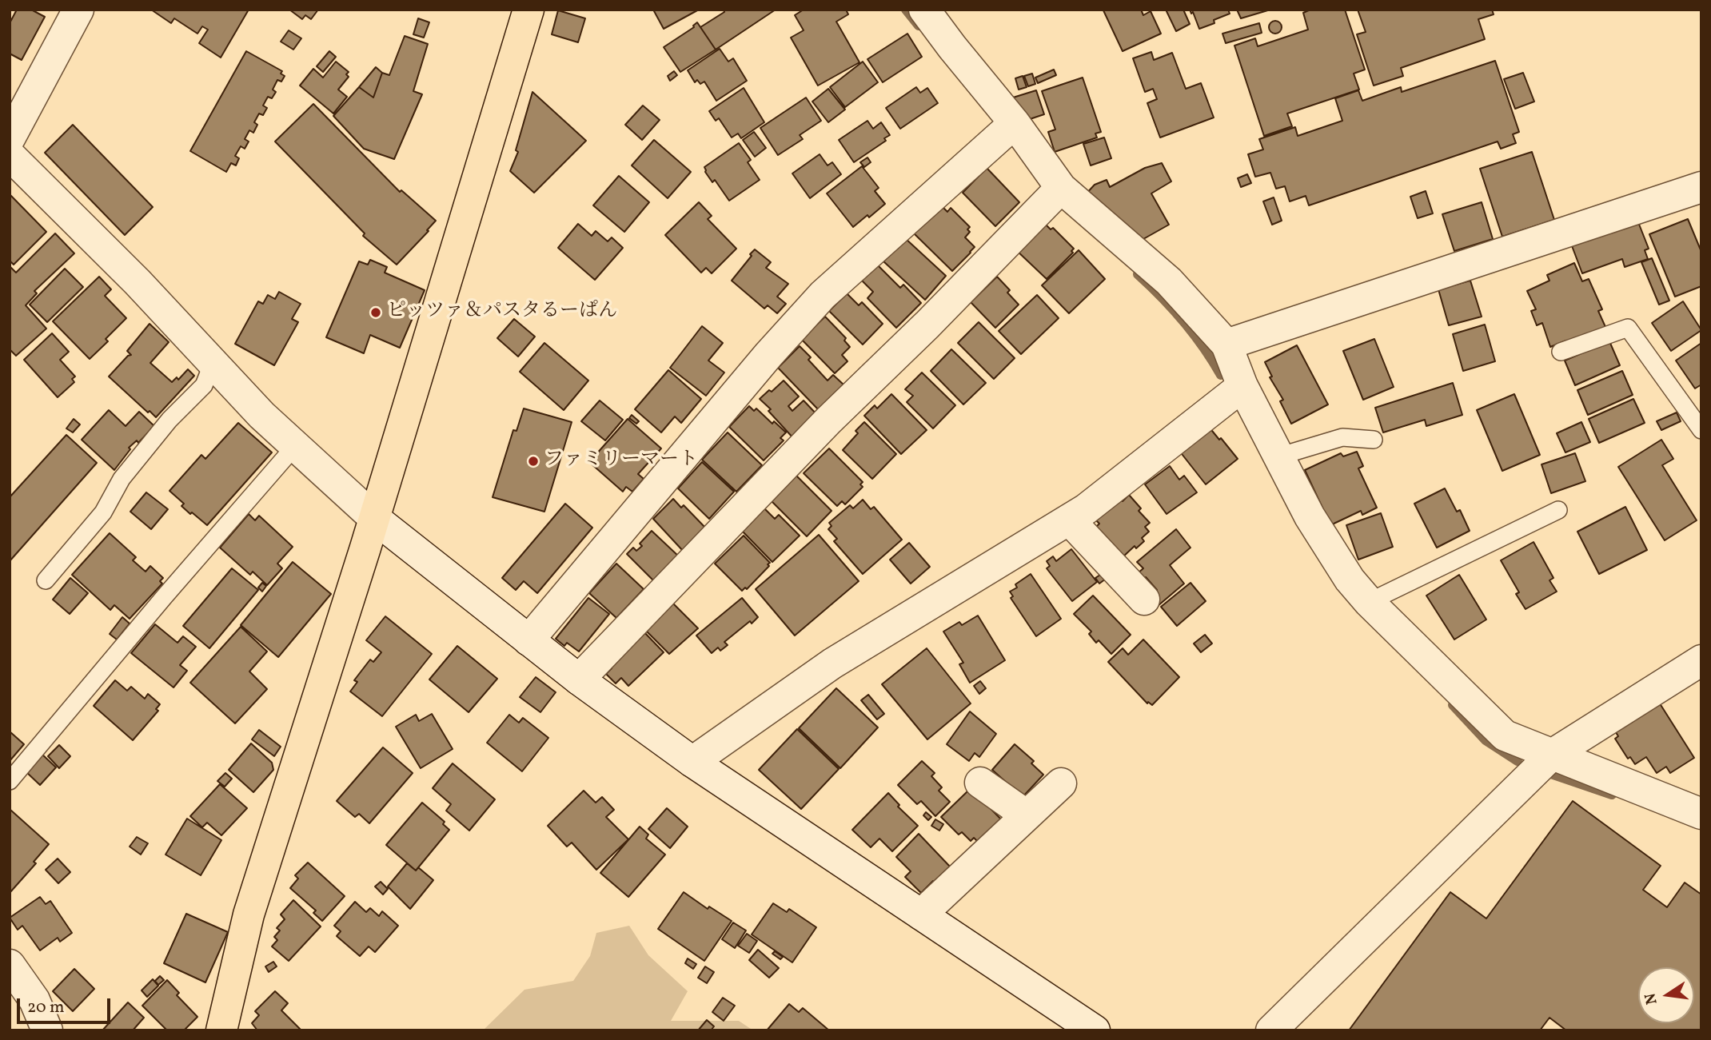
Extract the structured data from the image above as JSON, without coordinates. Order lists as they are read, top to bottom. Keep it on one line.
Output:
{"places":["ピッツァ＆パスタるーぱん","ファミリーマート"],"scale_bar":"20 m","north":"left"}
